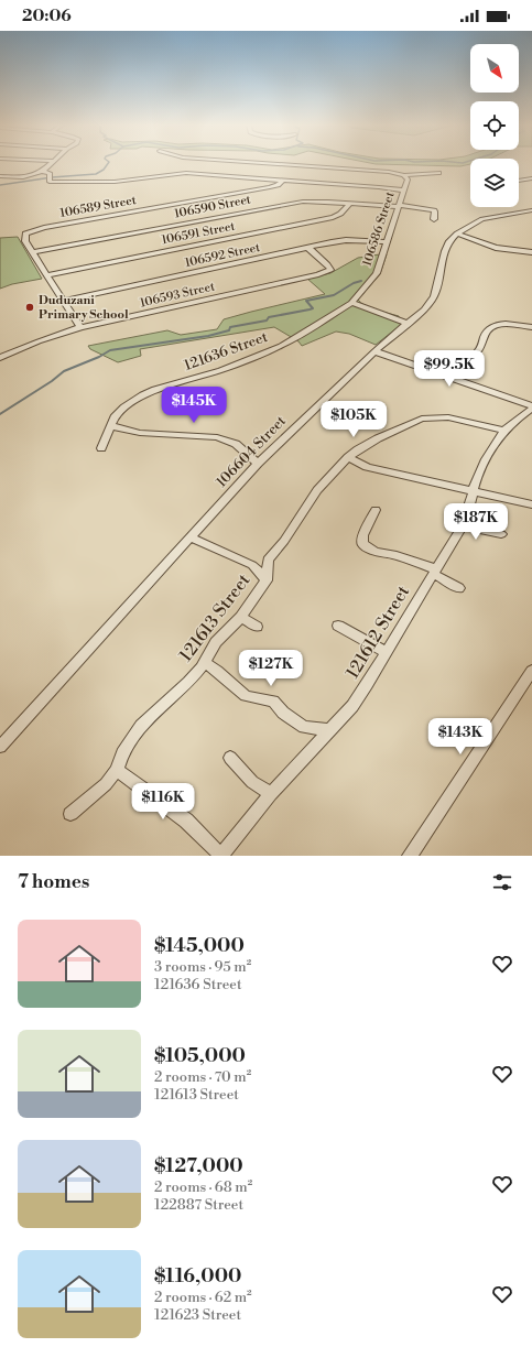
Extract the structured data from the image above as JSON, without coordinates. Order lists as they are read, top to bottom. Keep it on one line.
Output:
{"streets":{"street":["106589 Street","106590 Street","106586 Street","106591 Street","106592 Street","106593 Street","121636 Street","106604 Street","121613 Street","121612 Street"]},"crossings":[["106589 Street","106590 Street"],["106589 Street","106586 Street"],["106589 Street","106591 Street"],["106589 Street","106592 Street"],["106589 Street","106593 Street"],["106590 Street","106586 Street"],["106590 Street","106591 Street"],["106586 Street","106592 Street"],["106586 Street","121636 Street"],["106592 Street","106593 Street"]],"places":["Duduzani Primary School"],"north":"bottom right","page":{"status":"20:06","price":["$99.5K","$145K","$105K","$187K","$127K","$143K","$116K"],"heading":"7 homes","list":[{"name":"$145,000","note":"3 rooms · 95 m² · 121636 Street"},{"name":"$105,000","note":"2 rooms · 70 m² · 121613 Street"},{"name":"$127,000","note":"2 rooms · 68 m² · 122887 Street"},{"name":"$116,000","note":"2 rooms · 62 m² · 121623 Street"}]}}
